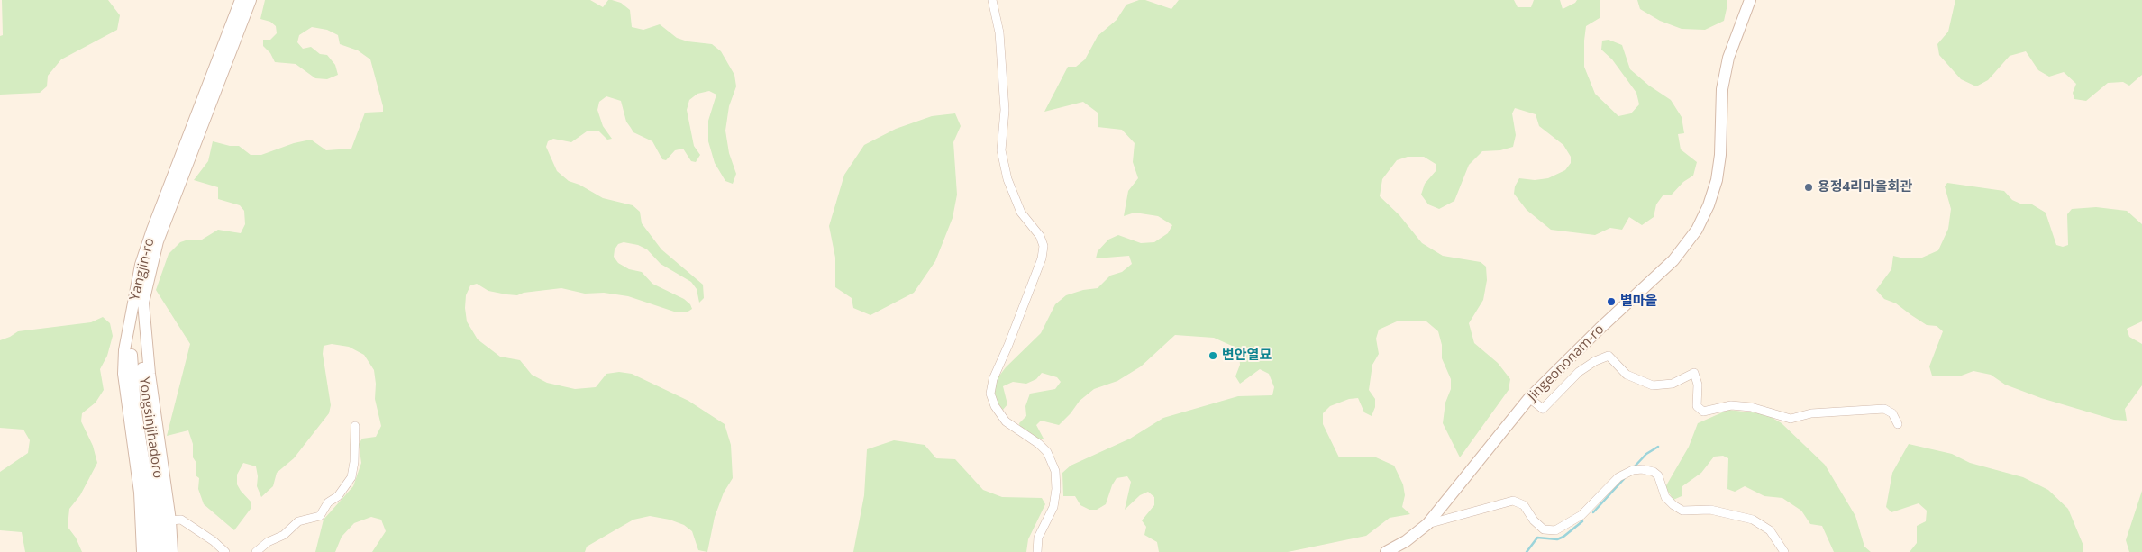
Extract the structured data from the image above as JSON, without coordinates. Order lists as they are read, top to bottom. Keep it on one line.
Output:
{"streets":{"main road":["Yangjin-ro","Jingeononam-ro","Yongsinjihadoro"]},"crossings":[["Yangjin-ro","Yongsinjihadoro"]],"places":["용정4리마을회관","별마을","변안열묘"]}
